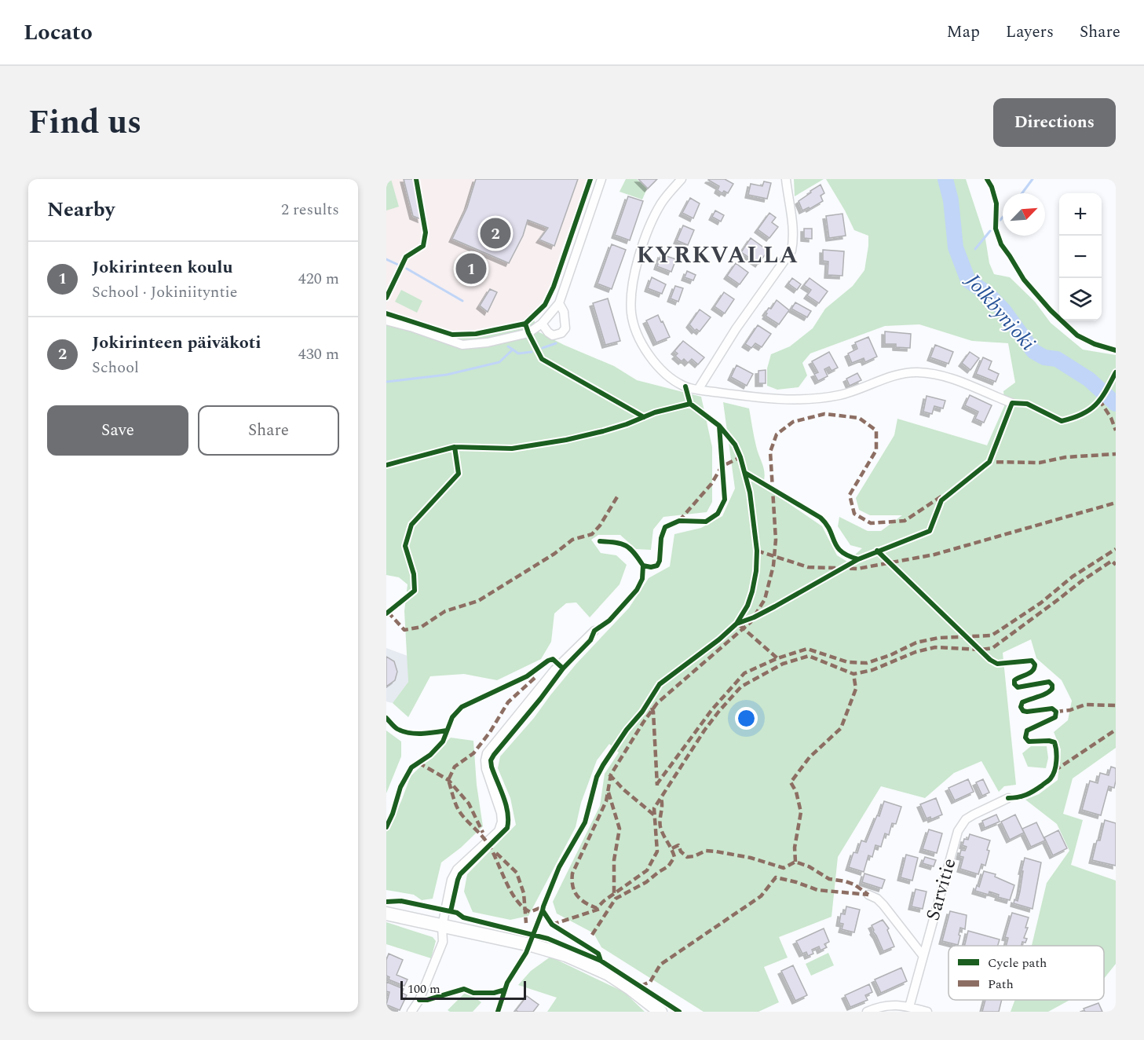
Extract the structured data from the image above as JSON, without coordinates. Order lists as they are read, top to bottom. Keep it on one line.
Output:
{"streets":{"street":["Sarvitie"]},"districts":["KYRKVALLA"],"water":["Jolkbynjoki"],"legend":["Cycle path","Path"],"scale_bar":"100 m","north":"top right","page":{"header":"Locato","nav":["Map","Layers","Share"],"title":"Find us","buttons":["Directions",["Save","Share"]],"heading":["Nearby","2 results"],"map_buttons":["+","−"],"pins":["2","1"],"list":[{"mark":"1","name":"Jokirinteen koulu","note":"School · Jokiniityntie","value":"420 m"},{"mark":"2","name":"Jokirinteen päiväkoti","note":"School","value":"430 m"}],"scale":"100 m"}}
